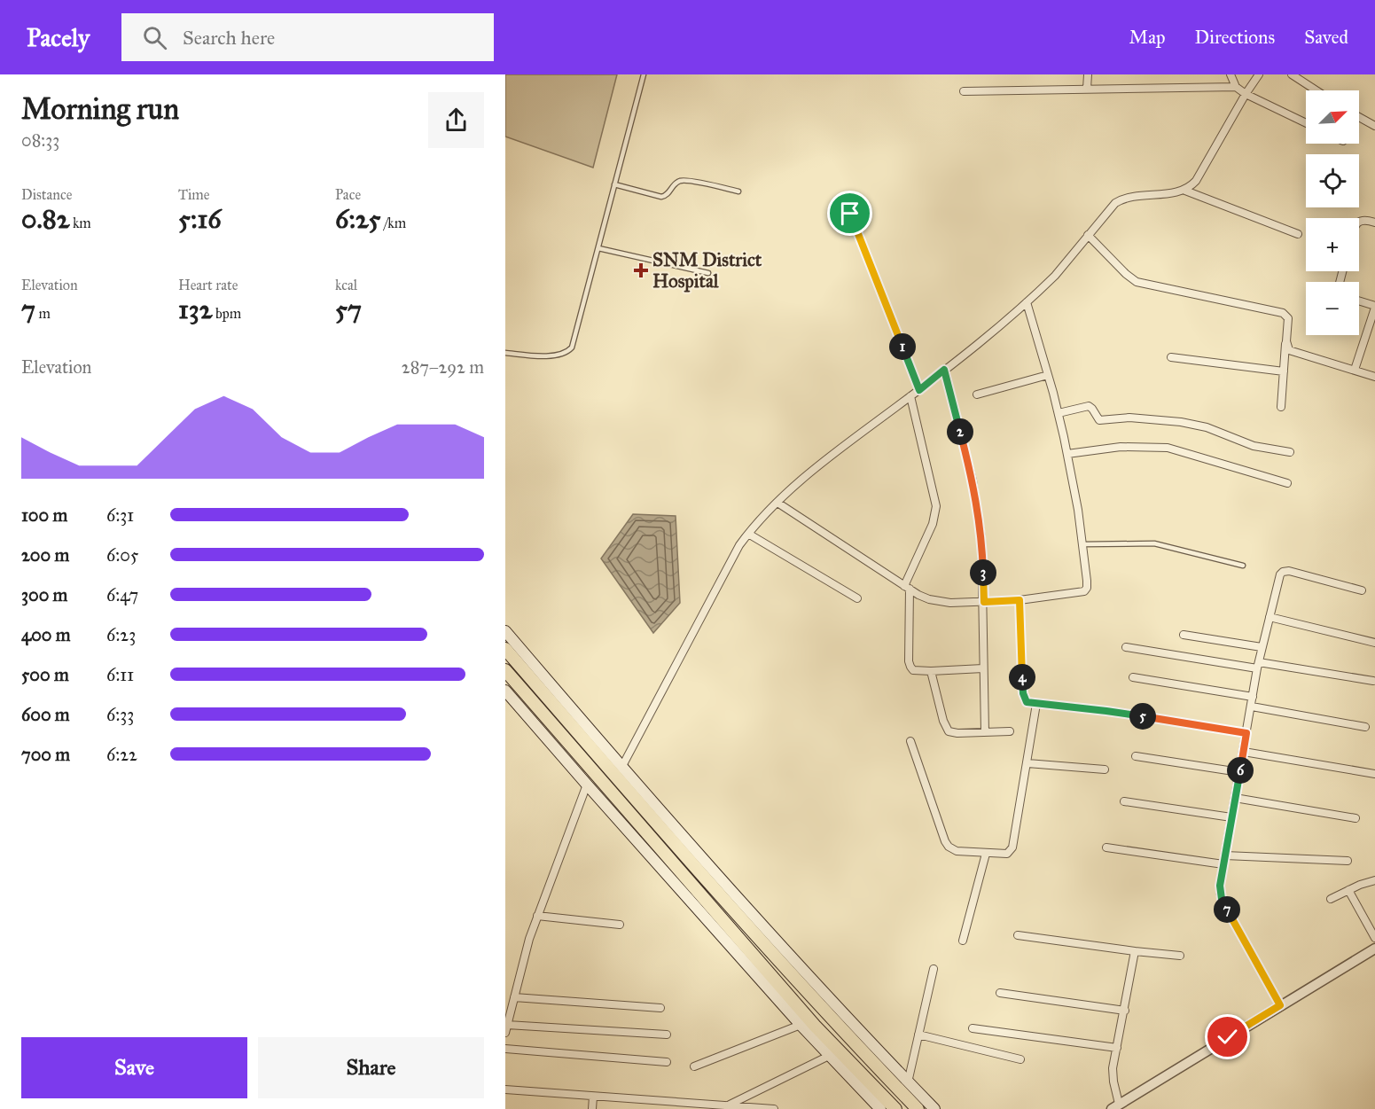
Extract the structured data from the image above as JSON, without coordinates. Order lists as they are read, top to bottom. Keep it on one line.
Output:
{"places":{"health":["SNM District Hospital"]},"north":"top right","page":{"header":"Pacely","search":"Search here","nav":["Map","Directions","Saved"],"heading":["Morning run","08:33"],"map_buttons":["+","−"],"stats":[["Distance","0.82 km"],["Time","5:16"],["Pace","6:25 /km"],["Elevation","7 m"],["Heart rate","132 bpm"],["kcal","57"]],"pins":["1","2","3","4","5","6","7"],"chart":["Elevation","287–292 m"],"list":[{"name":"100 m","note":"6:31"},{"name":"200 m","note":"6:05"},{"name":"300 m","note":"6:47"},{"name":"400 m","note":"6:23"},{"name":"500 m","note":"6:11"},{"name":"600 m","note":"6:33"},{"name":"700 m","note":"6:22"}],"buttons":["Save","Share"]}}
